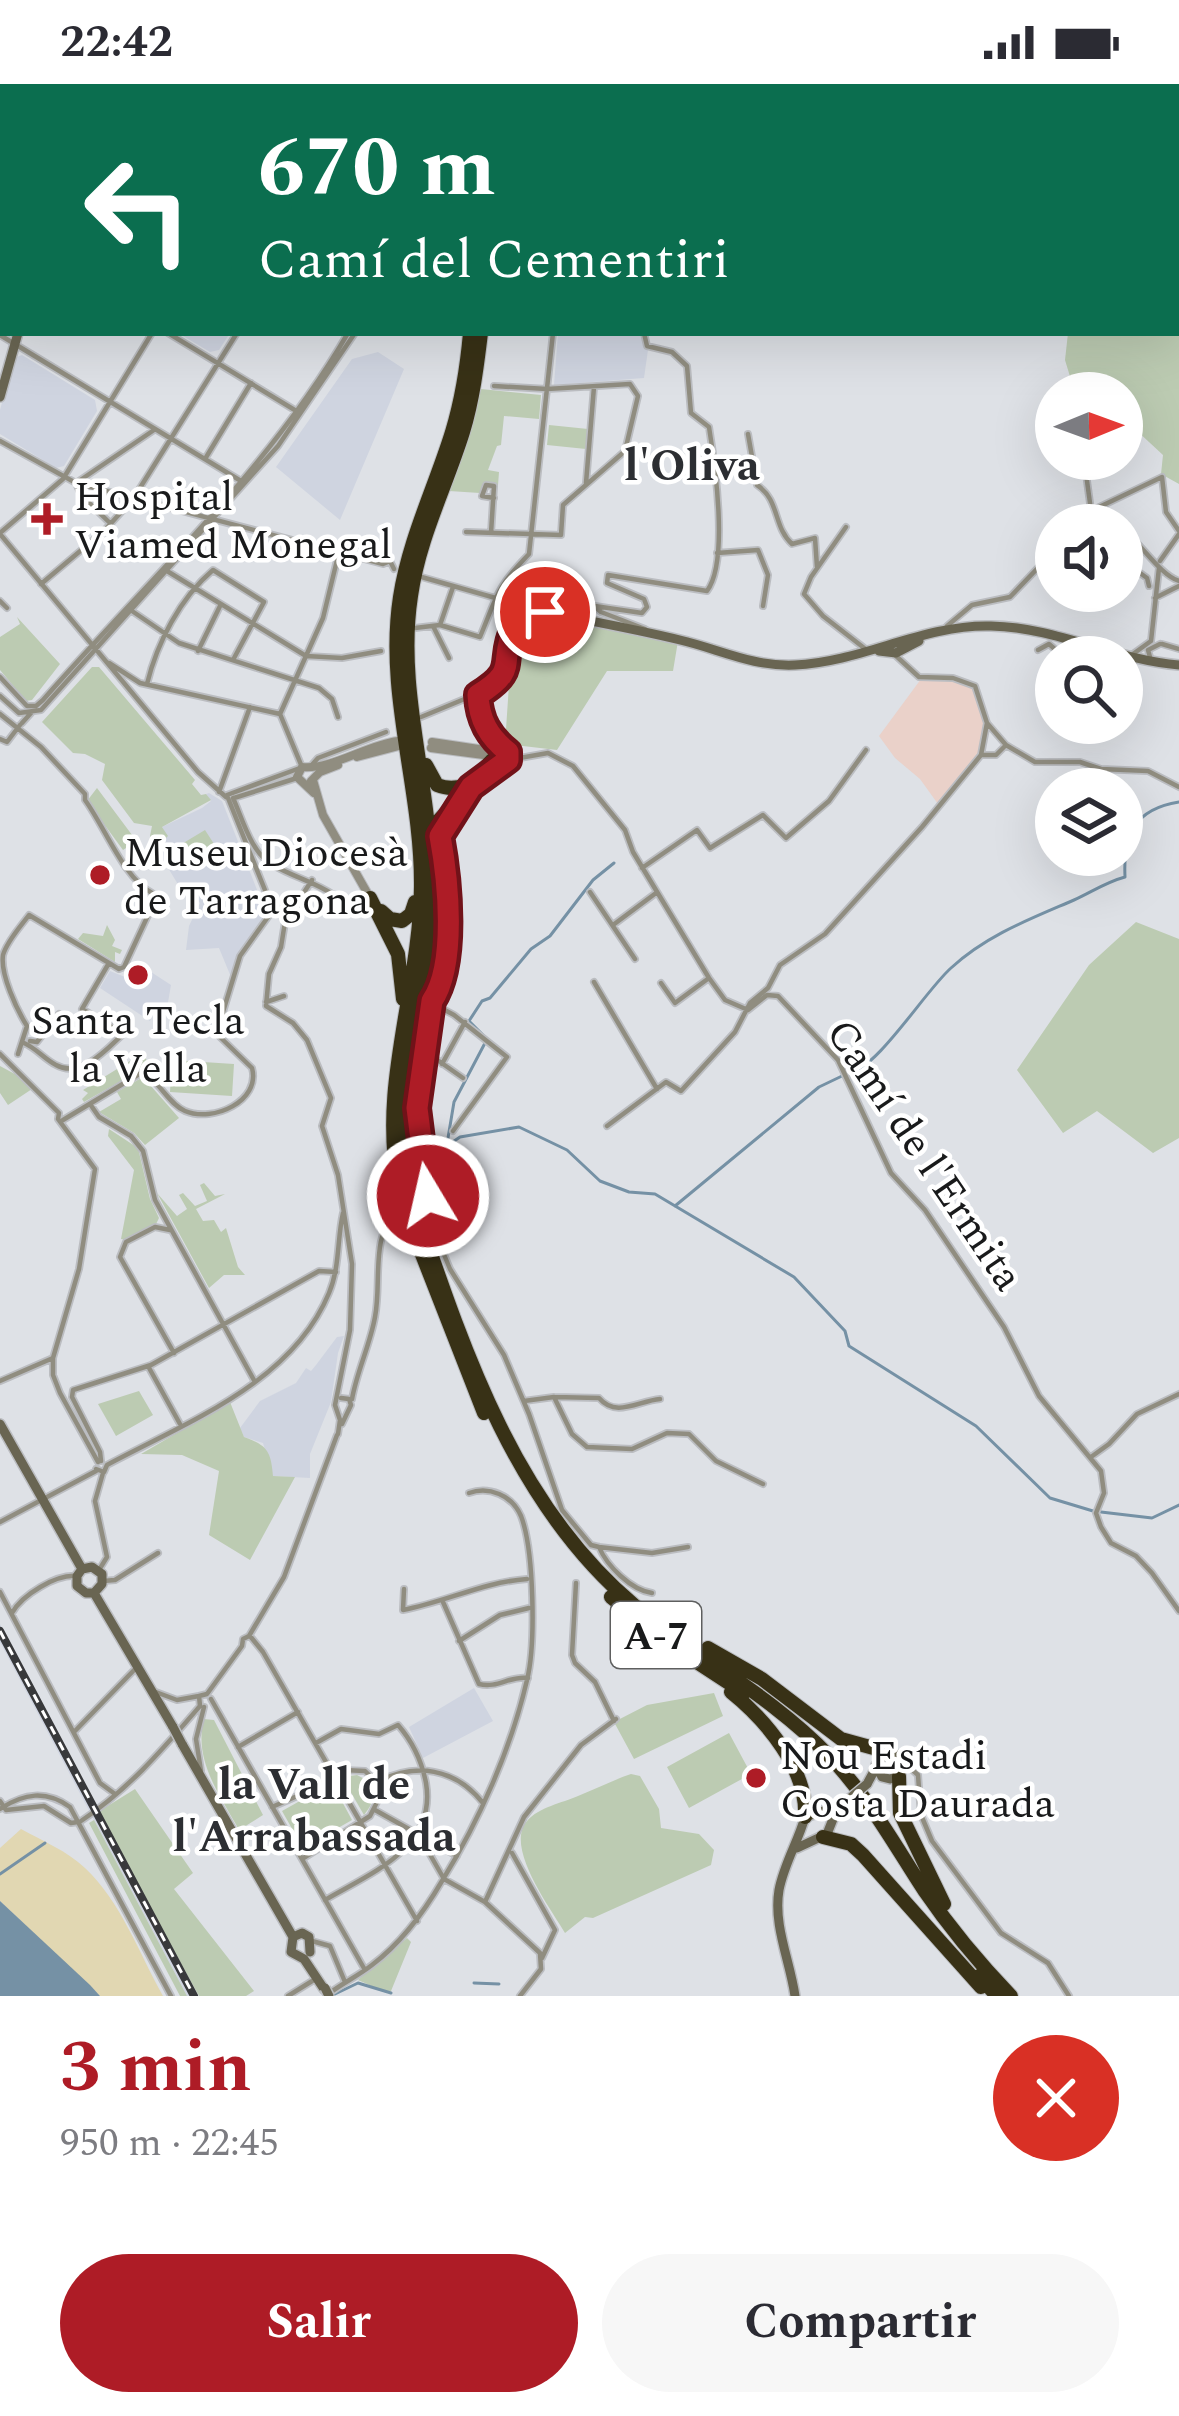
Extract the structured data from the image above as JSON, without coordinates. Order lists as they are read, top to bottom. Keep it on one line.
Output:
{"streets":{"highway":["A-7"],"street":["Camí de l'Ermita"]},"districts":["l'Oliva","la Vall de l'Arrabassada"],"places":{"health":["Hospital Viamed Monegal"],"other":["Museu Diocesà de Tarragona","Santa Tecla la Vella","Nou Estadi Costa Daurada"]},"north":"right","page":{"status":"22:42","turn":["670 m","Camí del Cementiri"],"heading":["3 min","950 m · 22:45"],"buttons":["Salir","Compartir"]}}
